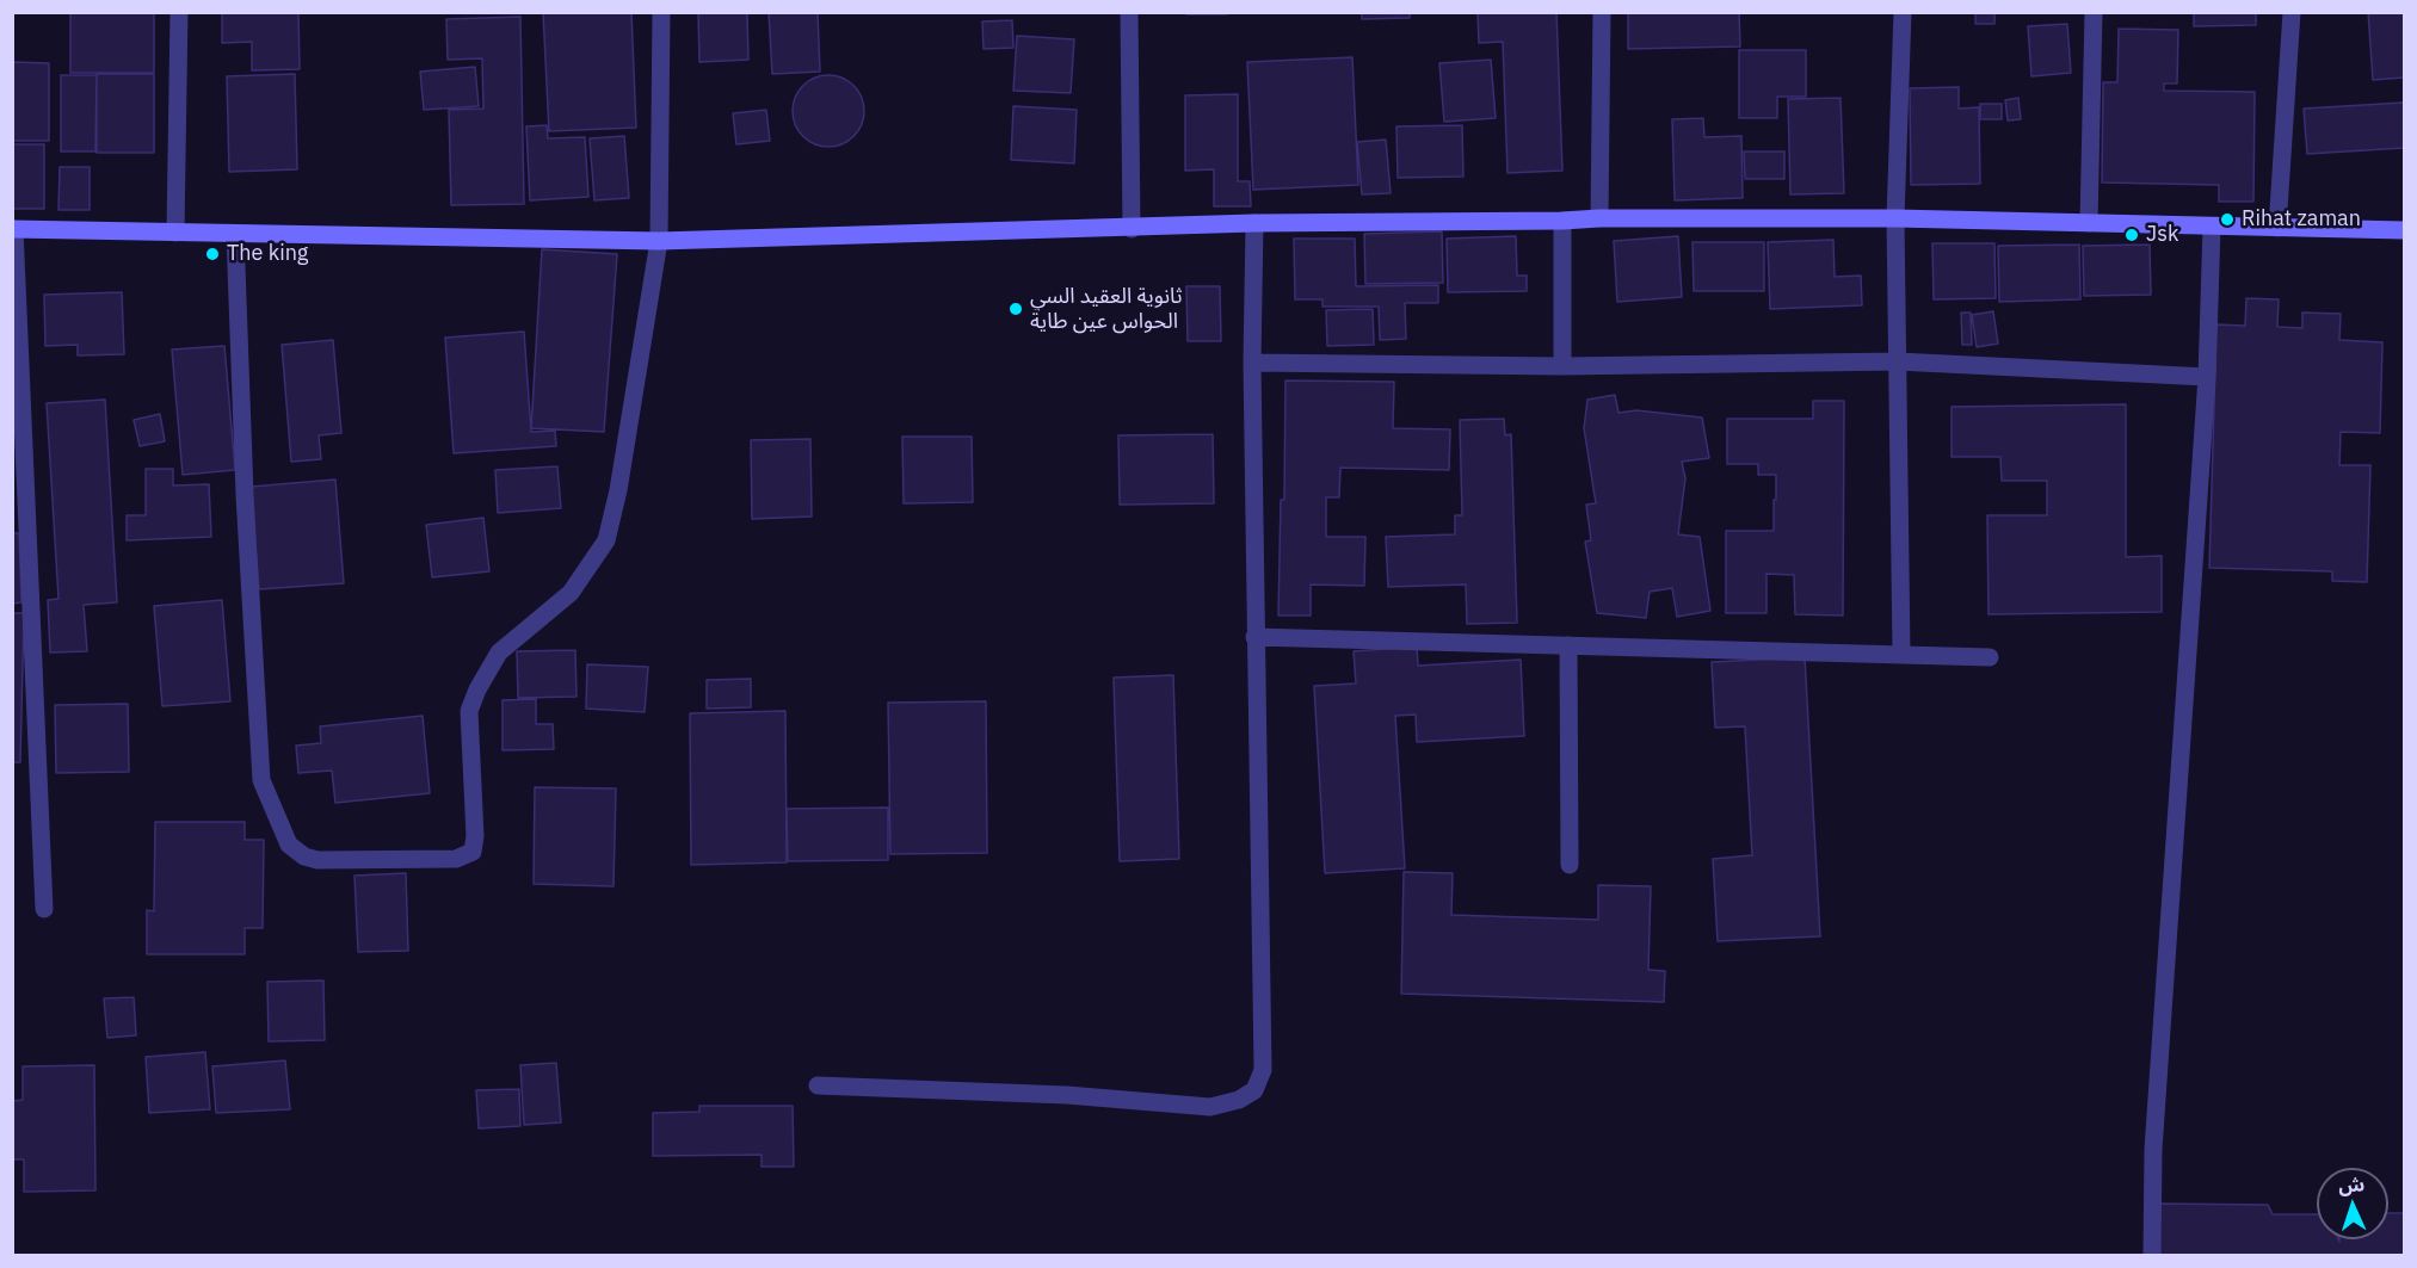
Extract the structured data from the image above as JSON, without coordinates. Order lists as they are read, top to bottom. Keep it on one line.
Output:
{"places":["Rihat zaman","Jsk","The king","ثانوية العقيد السي الحواس عين طاية"],"north":"top"}
